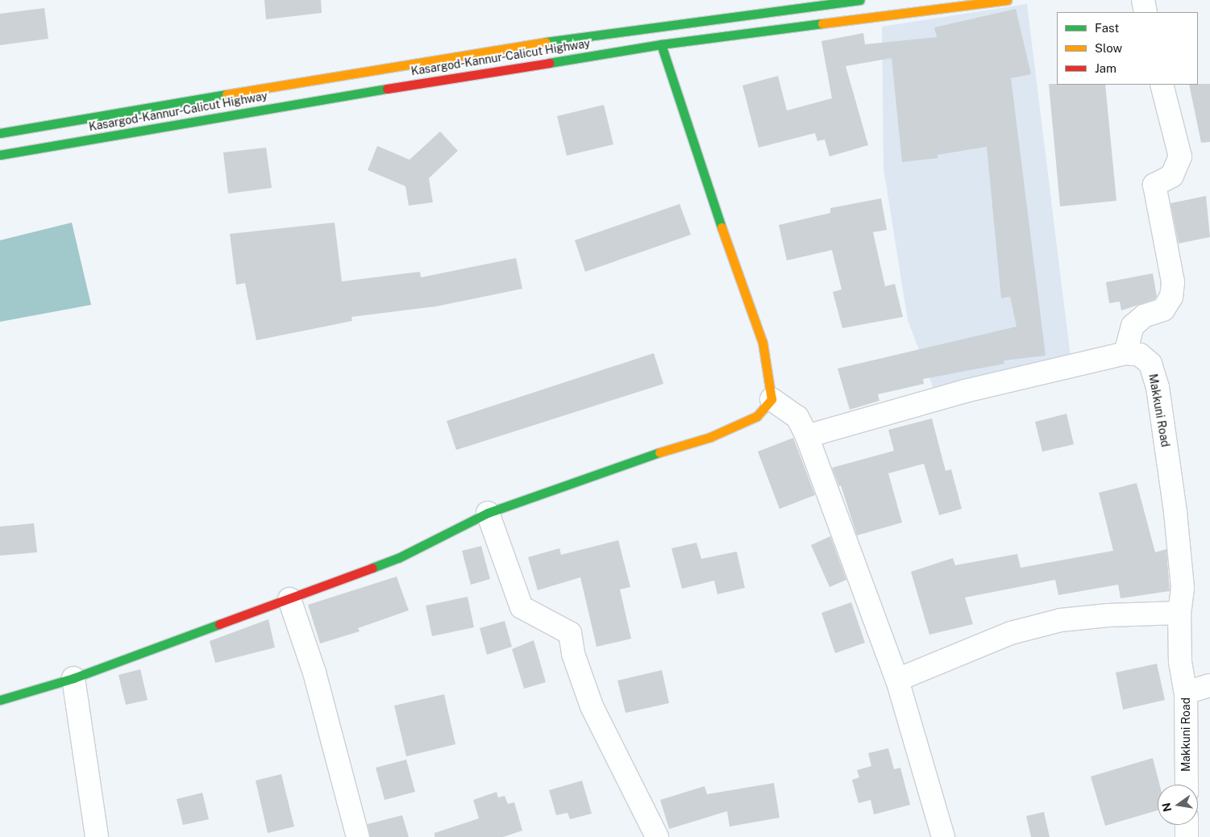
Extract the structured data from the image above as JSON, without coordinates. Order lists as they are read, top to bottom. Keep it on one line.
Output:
{"streets":{"main road":["Kasargod-Kannur-Calicut Highway"],"street":["Makkuni Road"]},"legend":["Fast","Slow","Jam"],"north":"left"}
